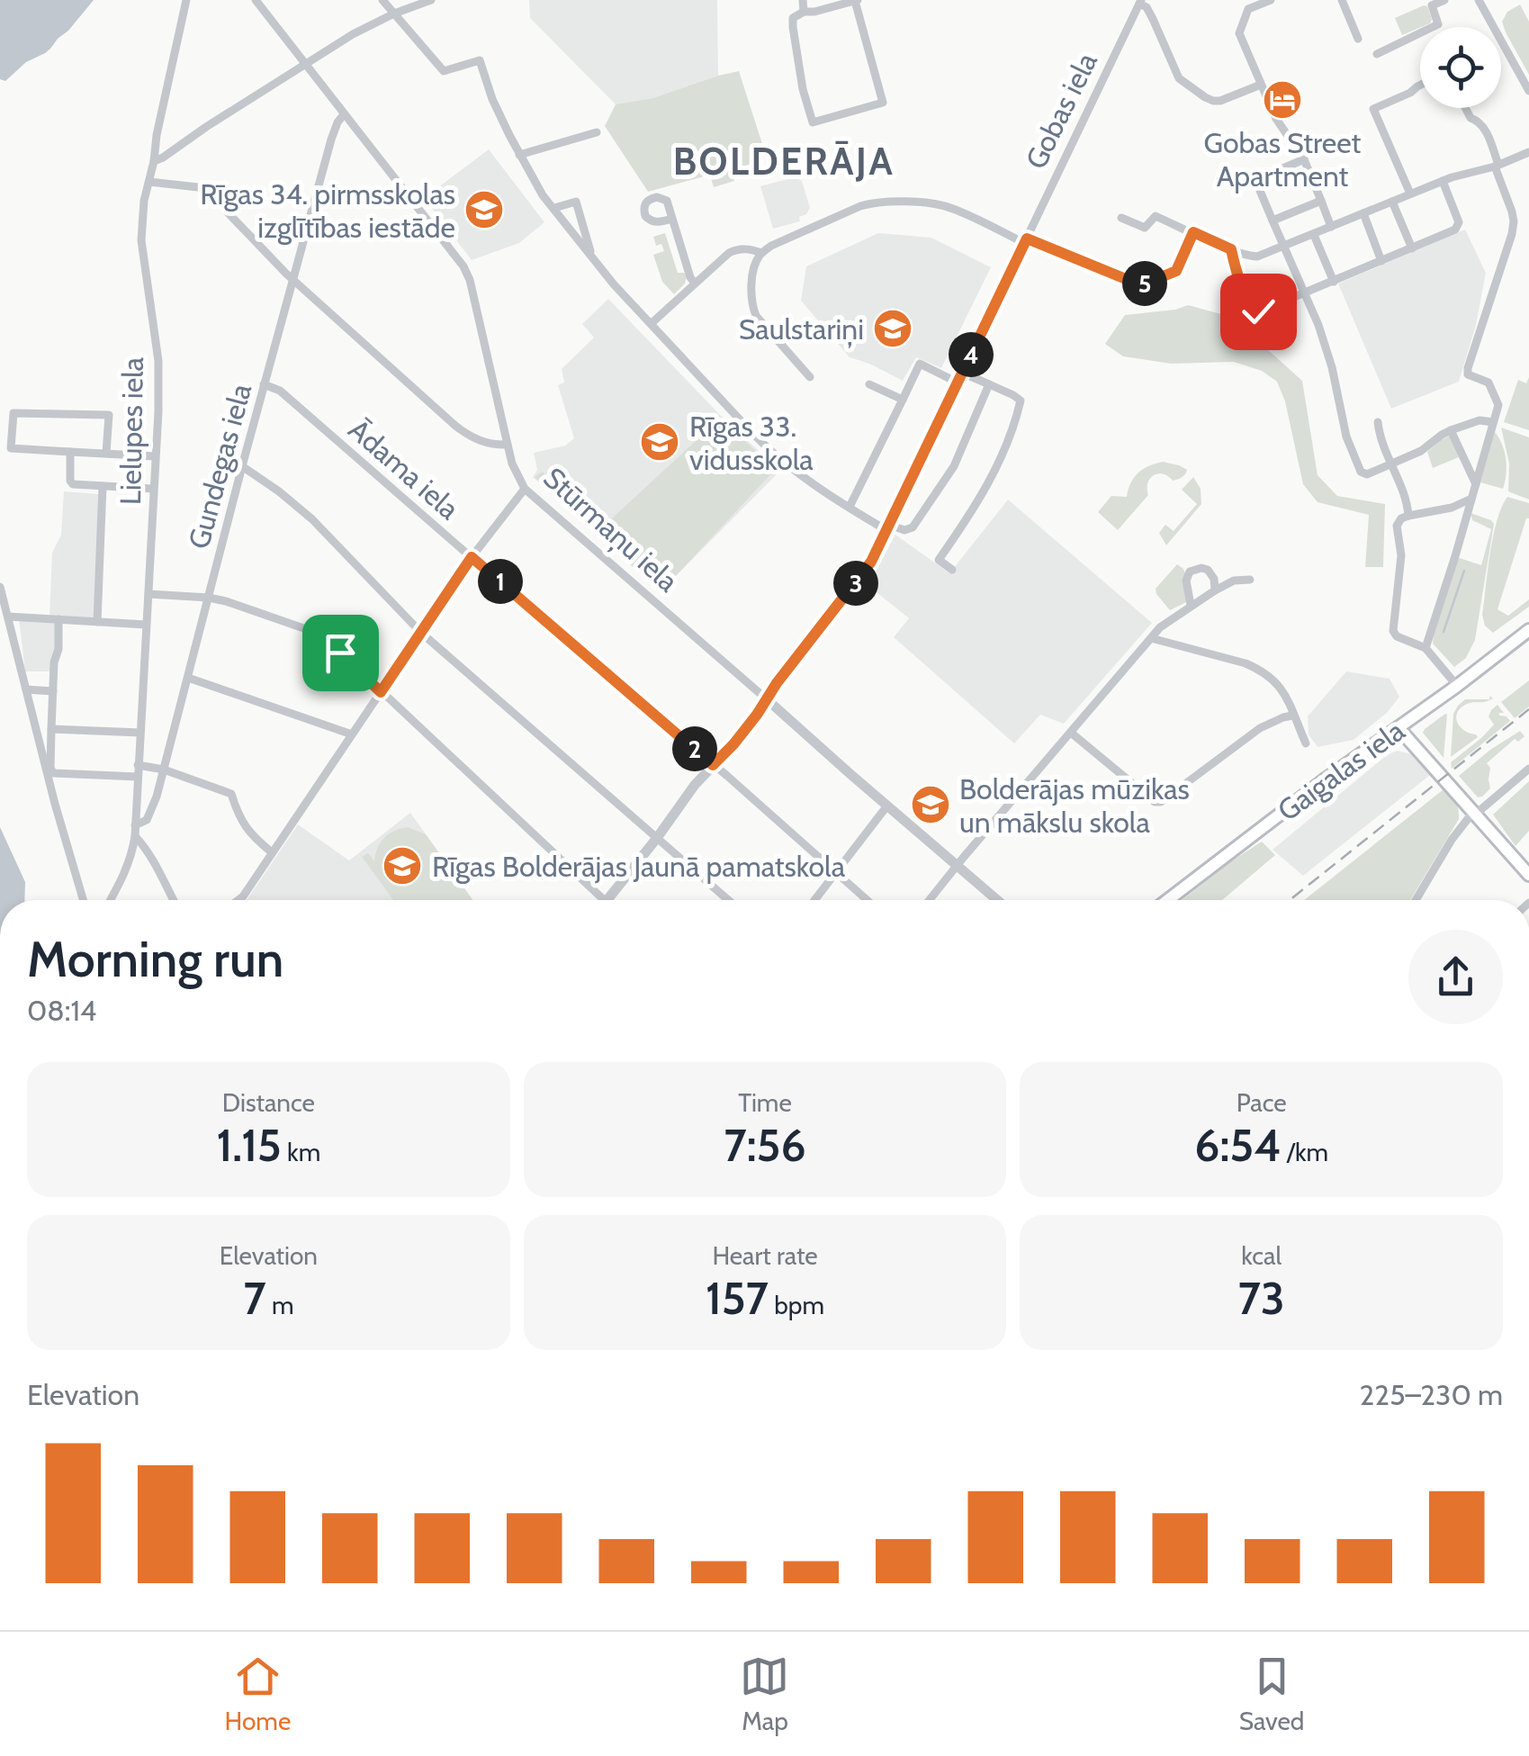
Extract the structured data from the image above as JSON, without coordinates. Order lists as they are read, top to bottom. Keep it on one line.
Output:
{"streets":{"main road":["Gaigalas iela"],"street":["Gobas iela","Lielupes iela","Gundegas iela","Ādama iela","Stūrmaņu iela"]},"crossings":[["Gobas iela","Ādama iela"],["Gobas iela","Stūrmaņu iela"],["Lielupes iela","Gundegas iela"],["Gundegas iela","Ādama iela"],["Gundegas iela","Stūrmaņu iela"]],"districts":["BOLDERĀJA"],"places":{"hotel":["Gobas Street Apartment"],"school or university":["Rīgas 34. pirmsskolas izglītības iestāde","Saulstariņi","Rīgas 33. vidusskola","Bolderājas mūzikas un mākslu skola","Rīgas Bolderājas Jaunā pamatskola"]},"page":{"pins":["5","4","1","3","2"],"heading":["Morning run","08:14"],"stats":[["Distance","1.15 km"],["Time","7:56"],["Pace","6:54 /km"],["Elevation","7 m"],["Heart rate","157 bpm"],["kcal","73"]],"chart":["Elevation","225–230 m"],"tabs":["Home","Map","Saved"]}}
